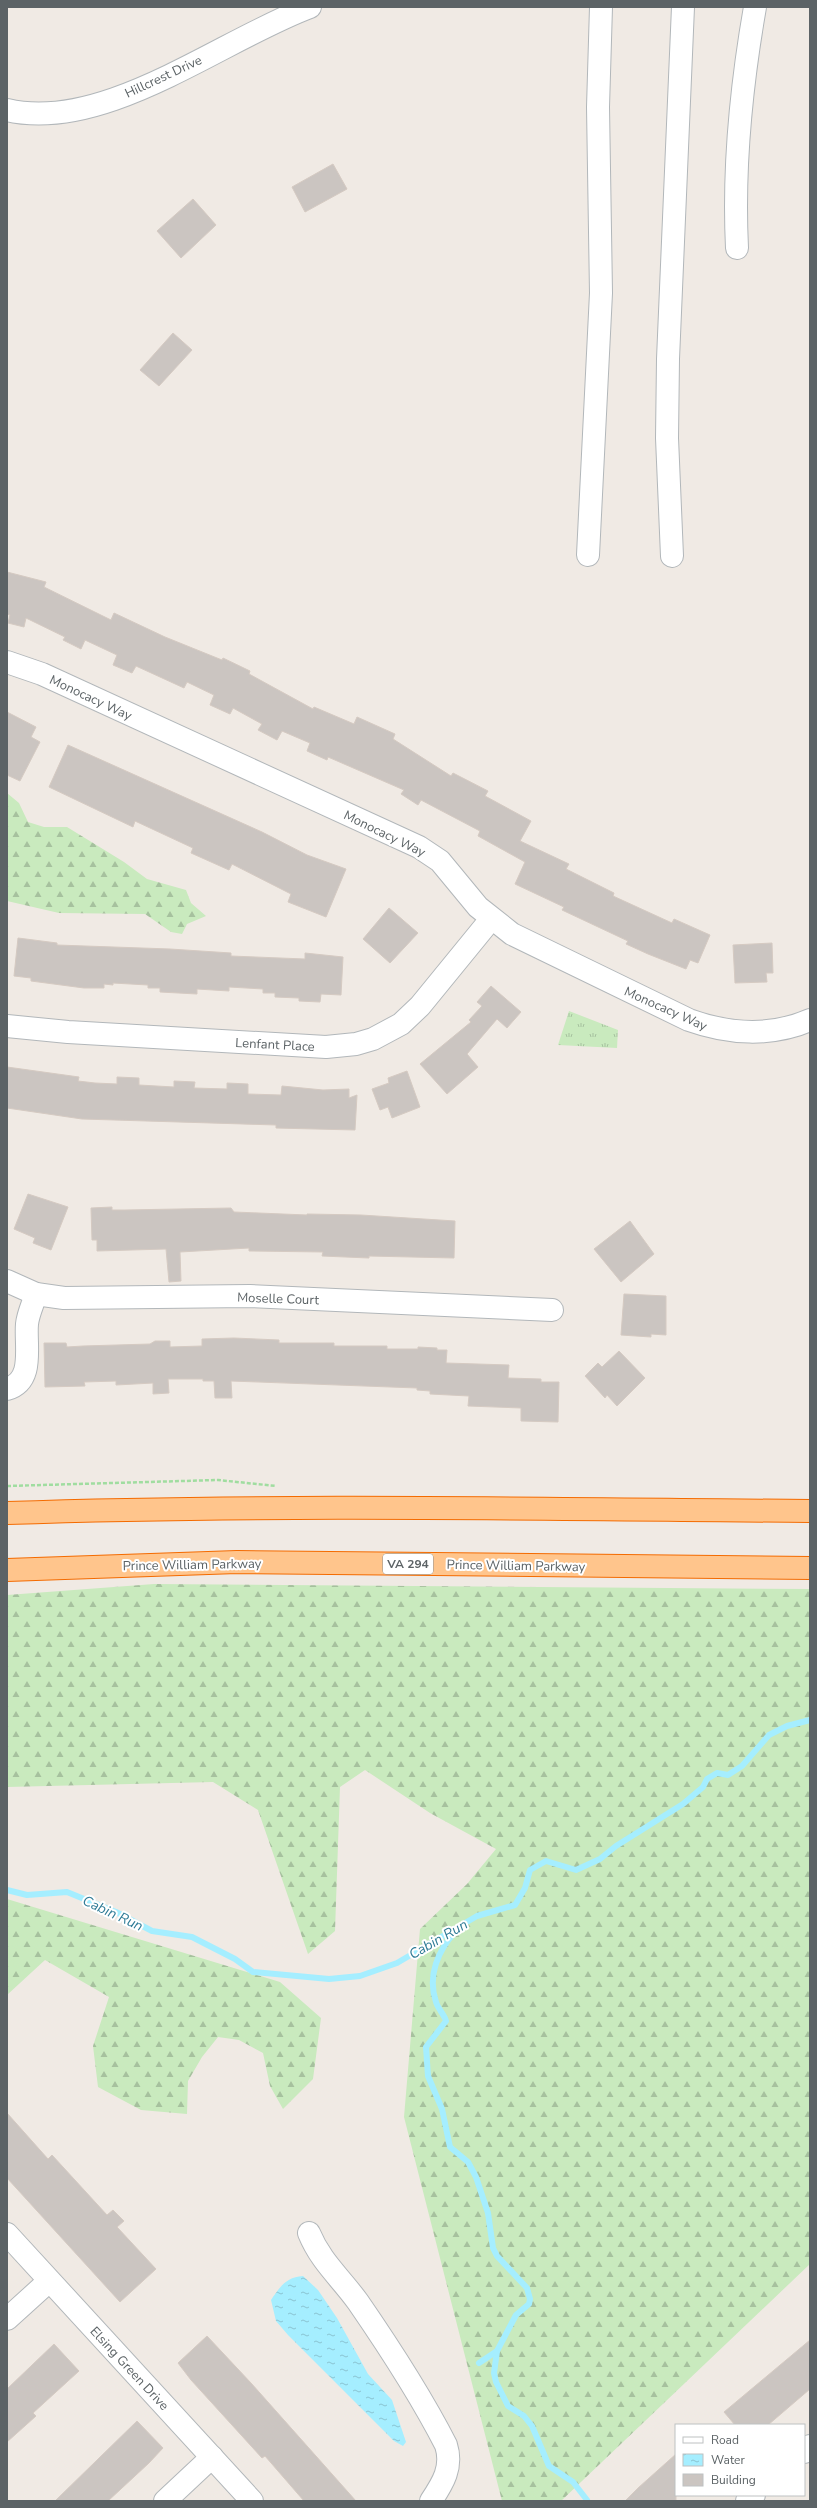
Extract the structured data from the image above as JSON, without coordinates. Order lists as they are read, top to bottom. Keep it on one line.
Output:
{"streets":{"highway":["Prince William Parkway","VA 294"],"street":["Hillcrest Drive","Monocacy Way","Lenfant Place","Moselle Court","Elsing Green Drive"]},"crossings":[["Monocacy Way","Lenfant Place"]],"water":["Cabin Run"],"legend":["Road","Water","Building"]}
